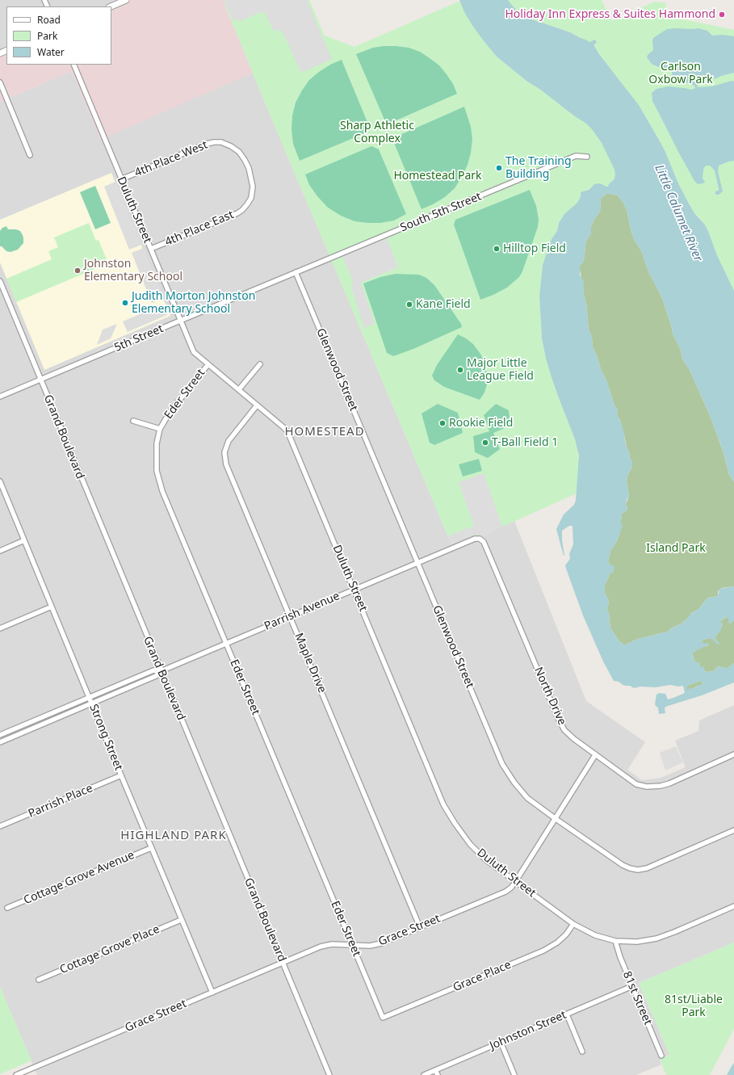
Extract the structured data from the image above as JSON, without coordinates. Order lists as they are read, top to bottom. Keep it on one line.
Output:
{"streets":{"street":["4th Place West","Duluth Street","South 5th Street","4th Place East","5th Street","Glenwood Street","Eder Street","Grand Boulevard","Parrish Avenue","Maple Drive","North Drive","Strong Street","Parrish Place","Cottage Grove Avenue","Grace Street","Cottage Grove Place","Grace Place","81st Street","Johnston Street"]},"crossings":[["4th Place West","Duluth Street"],["4th Place West","4th Place East"],["Duluth Street","4th Place East"],["Duluth Street","5th Street"],["Duluth Street","Eder Street"],["Duluth Street","Parrish Avenue"],["Duluth Street","Maple Drive"],["Duluth Street","Grace Street"],["Duluth Street","Grace Place"],["Duluth Street","81st Street"],["South 5th Street","5th Street"],["South 5th Street","Glenwood Street"],["5th Street","Glenwood Street"],["5th Street","Grand Boulevard"],["Glenwood Street","Parrish Avenue"],["Glenwood Street","Grace Street"],["Eder Street","Parrish Avenue"],["Eder Street","Grace Street"],["Eder Street","Grace Place"],["Grand Boulevard","Parrish Avenue"],["Grand Boulevard","Grace Street"],["Parrish Avenue","Maple Drive"],["Parrish Avenue","North Drive"],["Parrish Avenue","Strong Street"],["Maple Drive","Grace Street"],["North Drive","Grace Street"],["Strong Street","Parrish Place"],["Strong Street","Cottage Grove Avenue"],["Strong Street","Grace Street"],["Strong Street","Cottage Grove Place"],["81st Street","Johnston Street"]],"districts":["HOMESTEAD","HIGHLAND PARK"],"water":["Little Calumet River"],"parks":["Carlson Oxbow Park","Sharp Athletic Complex","Homestead Park","Island Park","81st/Liable Park"],"places":["Holiday Inn Express & Suites Hammond","The Training Building","Hilltop Field","Johnston Elementary School","Judith Morton Johnston Elementary School","Kane Field","Major Little League Field","Rookie Field","T-Ball Field 1"],"legend":["Road","Park","Water"]}
